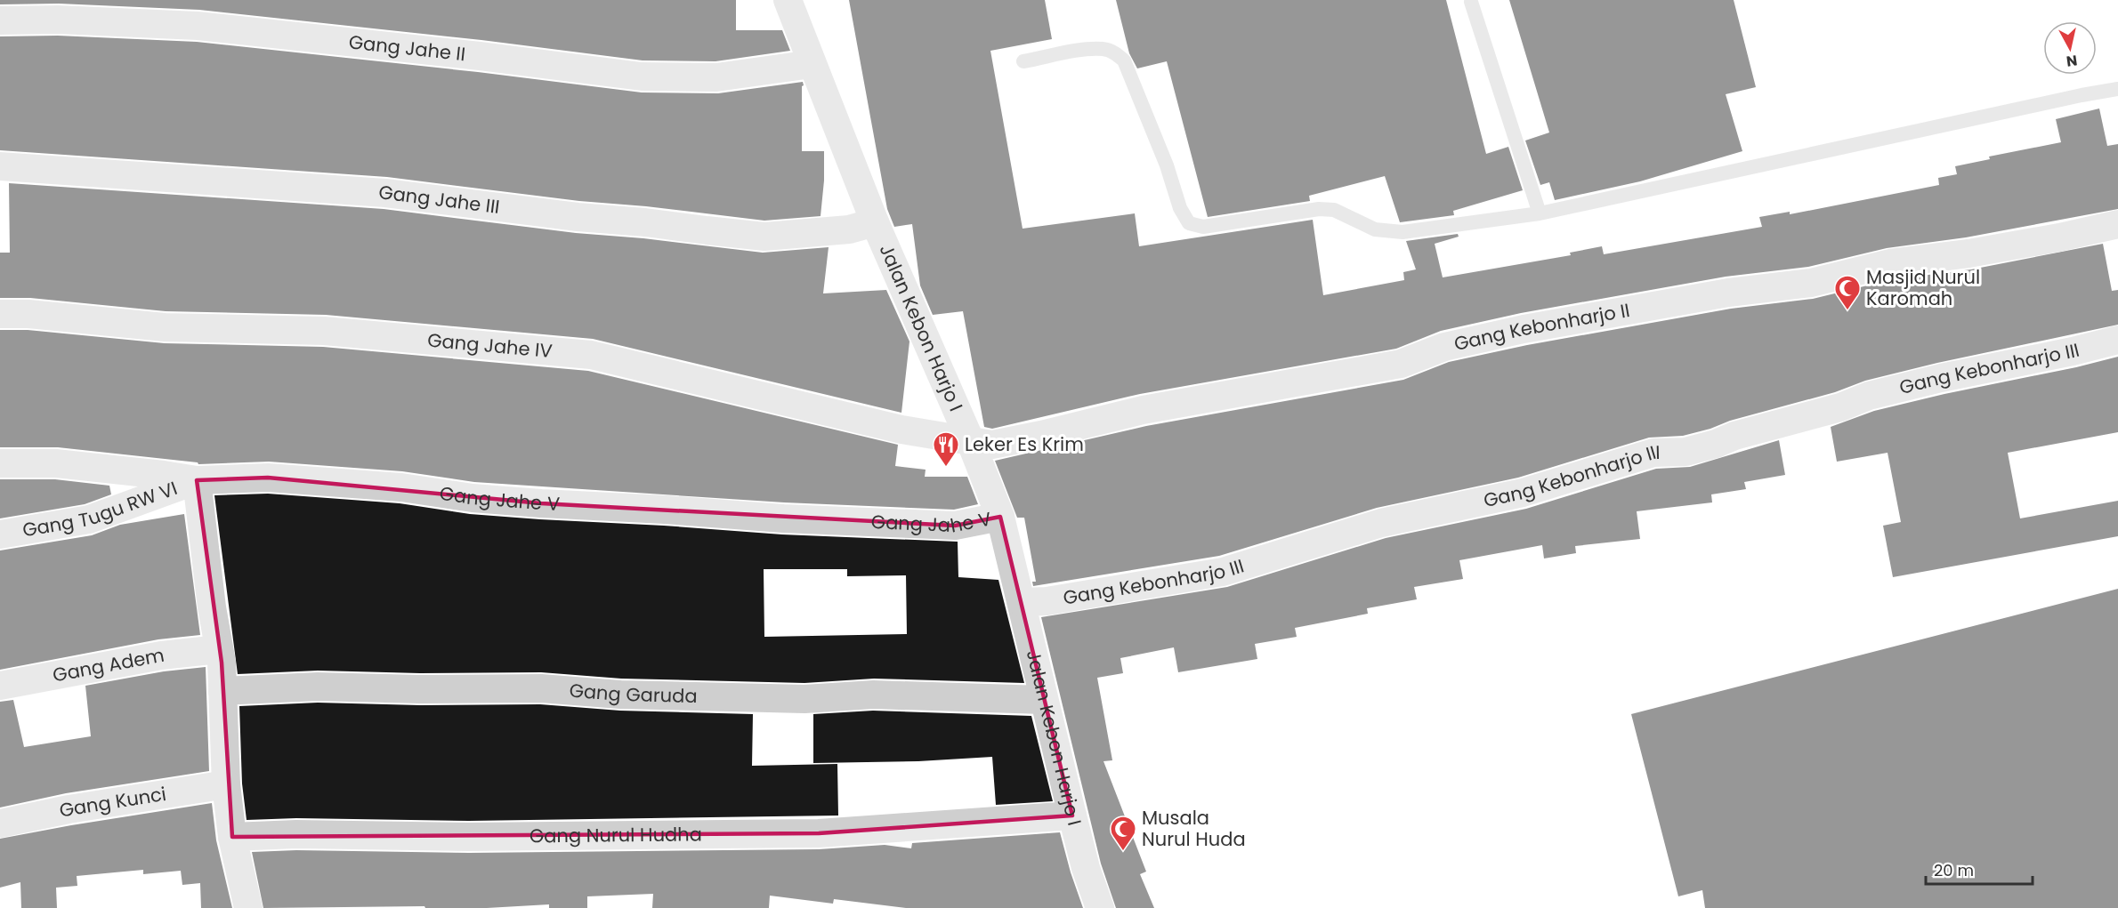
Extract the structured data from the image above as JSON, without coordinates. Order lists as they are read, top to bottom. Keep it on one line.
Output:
{"streets":{"street":["Gang Jahe II","Gang Jahe III","Jalan Kebon Harjo I","Gang Kebonharjo II","Gang Jahe IV","Gang Kebonharjo III","Gang Jahe V","Gang Tugu RW VI","Gang Adem","Gang Garuda","Gang Kunci","Gang Nurul Hudha"]},"crossings":[["Gang Jahe II","Jalan Kebon Harjo I"],["Gang Jahe III","Jalan Kebon Harjo I"],["Jalan Kebon Harjo I","Gang Kebonharjo II"],["Jalan Kebon Harjo I","Gang Jahe IV"],["Jalan Kebon Harjo I","Gang Kebonharjo III"],["Jalan Kebon Harjo I","Gang Jahe V"],["Jalan Kebon Harjo I","Gang Garuda"],["Jalan Kebon Harjo I","Gang Nurul Hudha"],["Gang Kebonharjo II","Gang Jahe IV"],["Gang Jahe V","Gang Tugu RW VI"]],"places":{"mosque":["Masjid Nurul Karomah","Musala Nurul Huda"],"restaurant":["Leker Es Krim"]},"scale_bar":"20 m","north":"bottom"}
